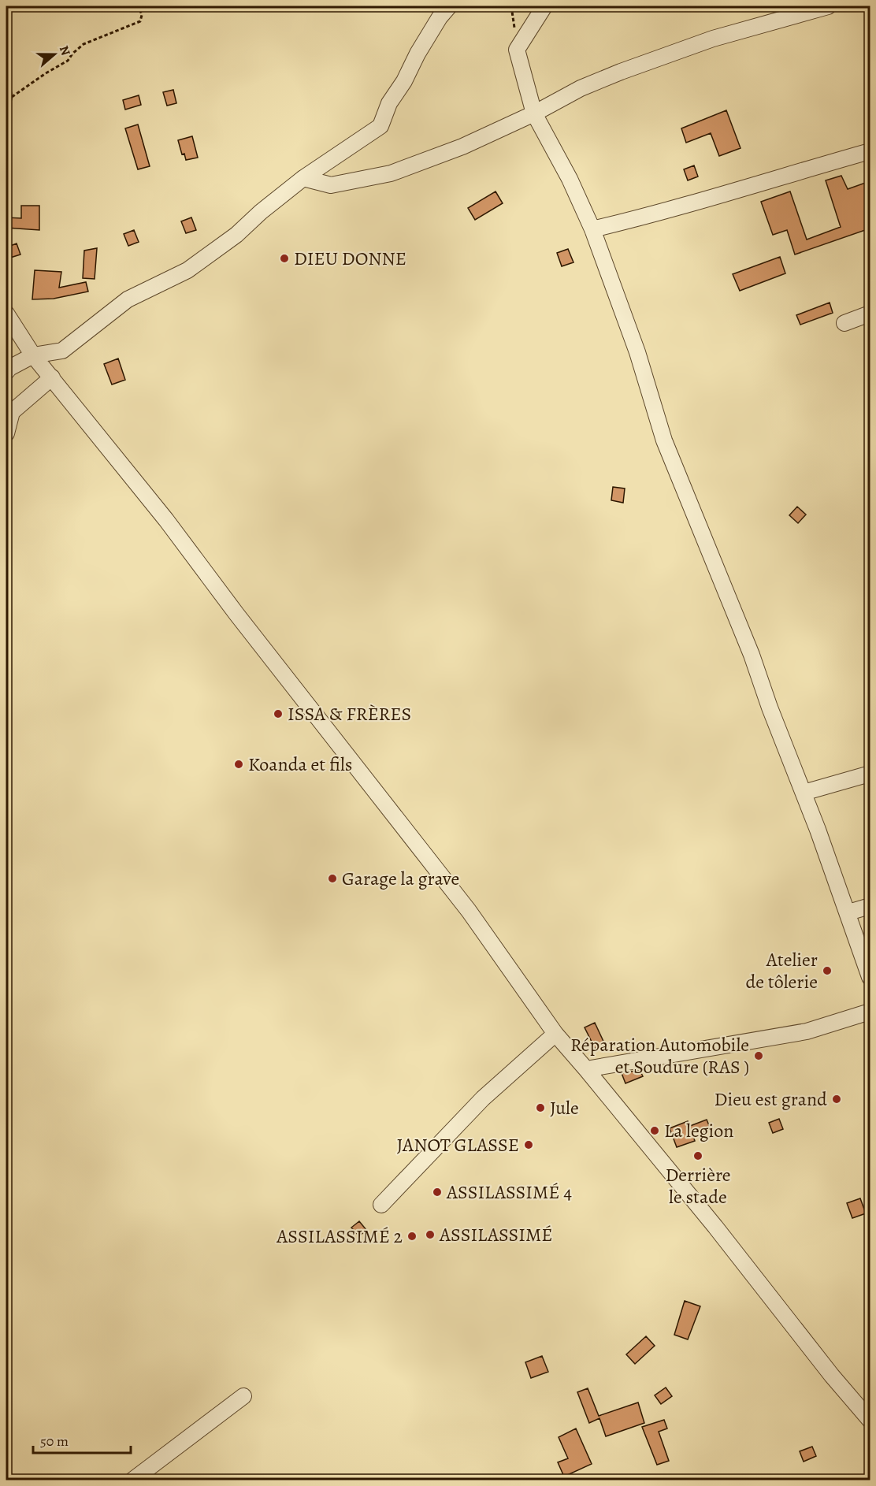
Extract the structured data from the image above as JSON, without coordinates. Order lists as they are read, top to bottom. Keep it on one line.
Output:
{"places":["DIEU DONNE","ISSA & FRÈRES","Koanda et fils","Garage la grave","Atelier de tôlerie","Réparation Automobile et Soudure (RAS )","Dieu est grand","Jule","La legion","JANOT GLASSE","Derrière le stade","ASSILASSIMÉ 4","ASSILASSIMÉ","ASSILASSIMÉ 2"],"scale_bar":"50 m","north":"right"}
